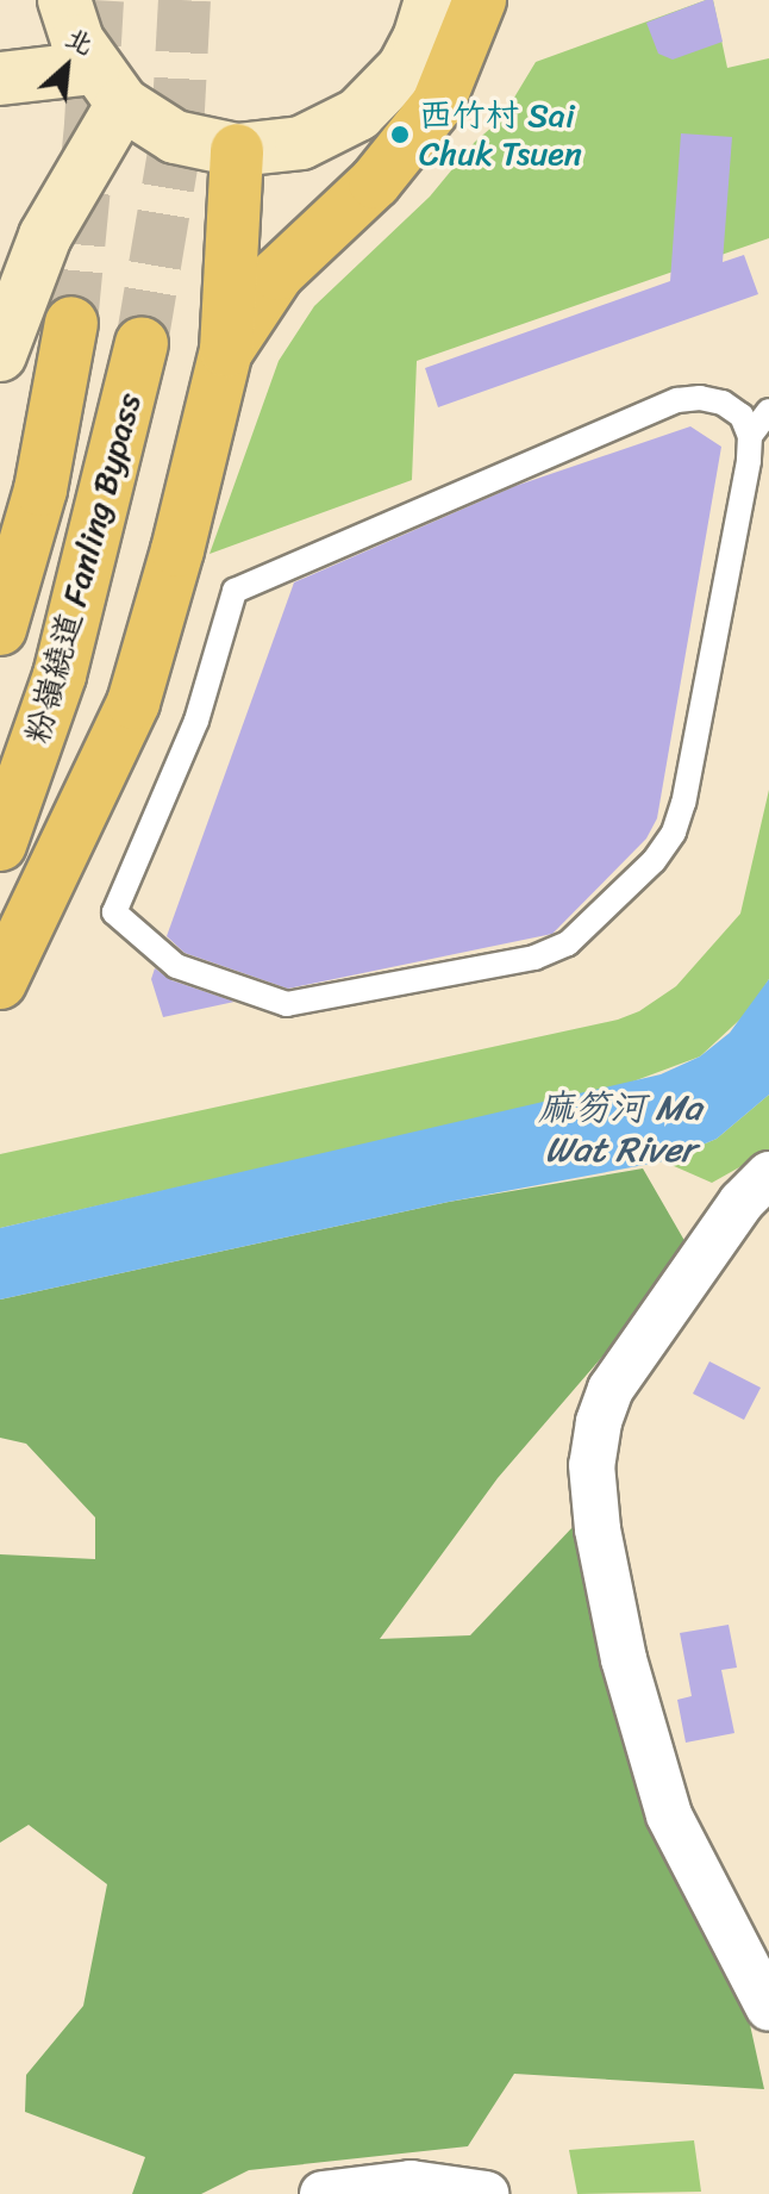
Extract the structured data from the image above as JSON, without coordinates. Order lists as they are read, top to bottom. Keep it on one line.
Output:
{"streets":{"highway":["粉嶺繞道 Fanling Bypass"]},"water":["麻笏河 Ma Wat River"],"places":["西竹村 Sai Chuk Tsuen"],"north":"top right"}
